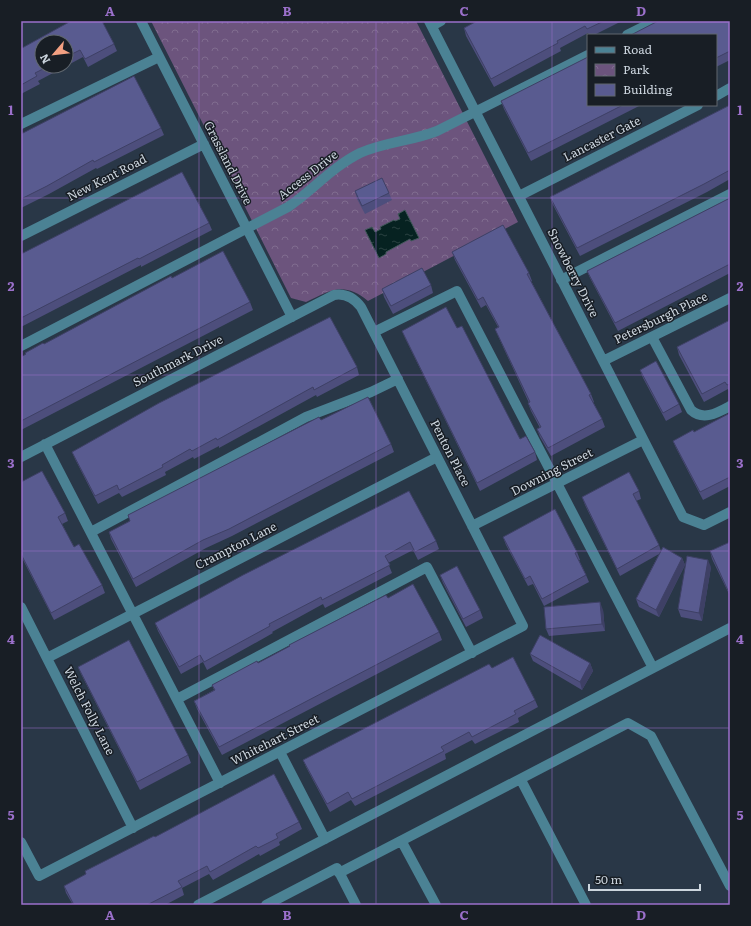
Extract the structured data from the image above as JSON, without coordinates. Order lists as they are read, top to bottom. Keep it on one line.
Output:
{"streets":{"street":["Lancaster Gate","Grassland Drive","Access Drive","New Kent Road","Snowberry Drive","Petersburgh Place","Southmark Drive","Penton Place","Downing Street","Crampton Lane","Welch Folly Lane","Whitehart Street"]},"crossings":[["Lancaster Gate","Snowberry Drive"],["Grassland Drive","Access Drive"],["Grassland Drive","New Kent Road"],["Grassland Drive","Southmark Drive"],["Access Drive","Snowberry Drive"],["Snowberry Drive","Petersburgh Place"],["Snowberry Drive","Downing Street"],["Southmark Drive","Penton Place"],["Penton Place","Downing Street"],["Penton Place","Crampton Lane"],["Penton Place","Whitehart Street"],["Crampton Lane","Welch Folly Lane"],["Welch Folly Lane","Whitehart Street"]],"legend":["Road","Park","Building"],"scale_bar":"50 m","north":"bottom left","grid":{"columns":["A","B","C","D"],"rows":["1","2","3","4","5"]}}
